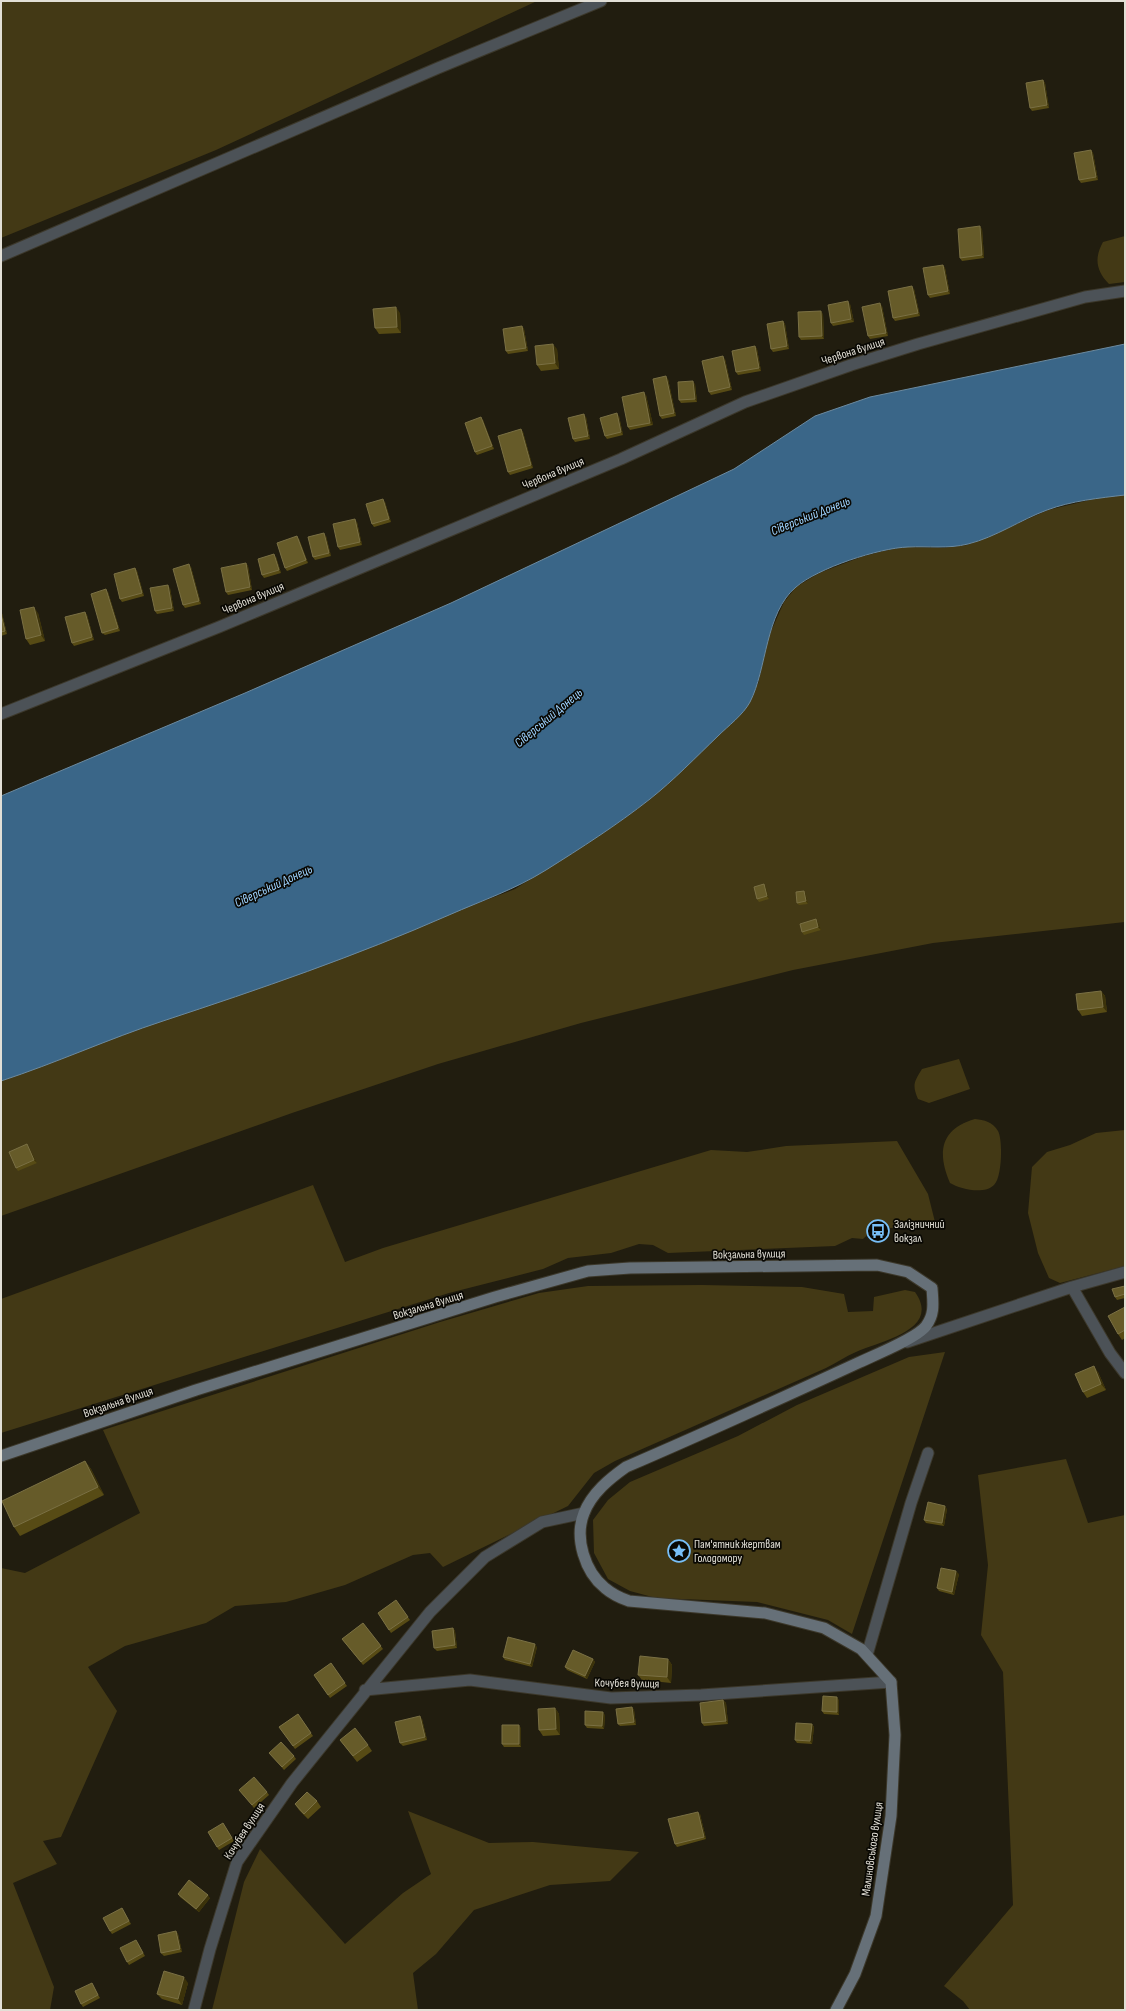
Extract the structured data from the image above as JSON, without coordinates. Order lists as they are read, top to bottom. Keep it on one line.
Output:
{"streets":{"main road":["Вокзальна вулиця","Малиновського вулиця"],"street":["Червона вулиця","Кочубея вулиця"]},"crossings":[["Кочубея вулиця","Малиновського вулиця"]],"water":["Сіверський Донець"],"places":{"bus stop":["Залізничний вокзал"],"place":["Пам'ятник жертвам Голодомору"]}}
